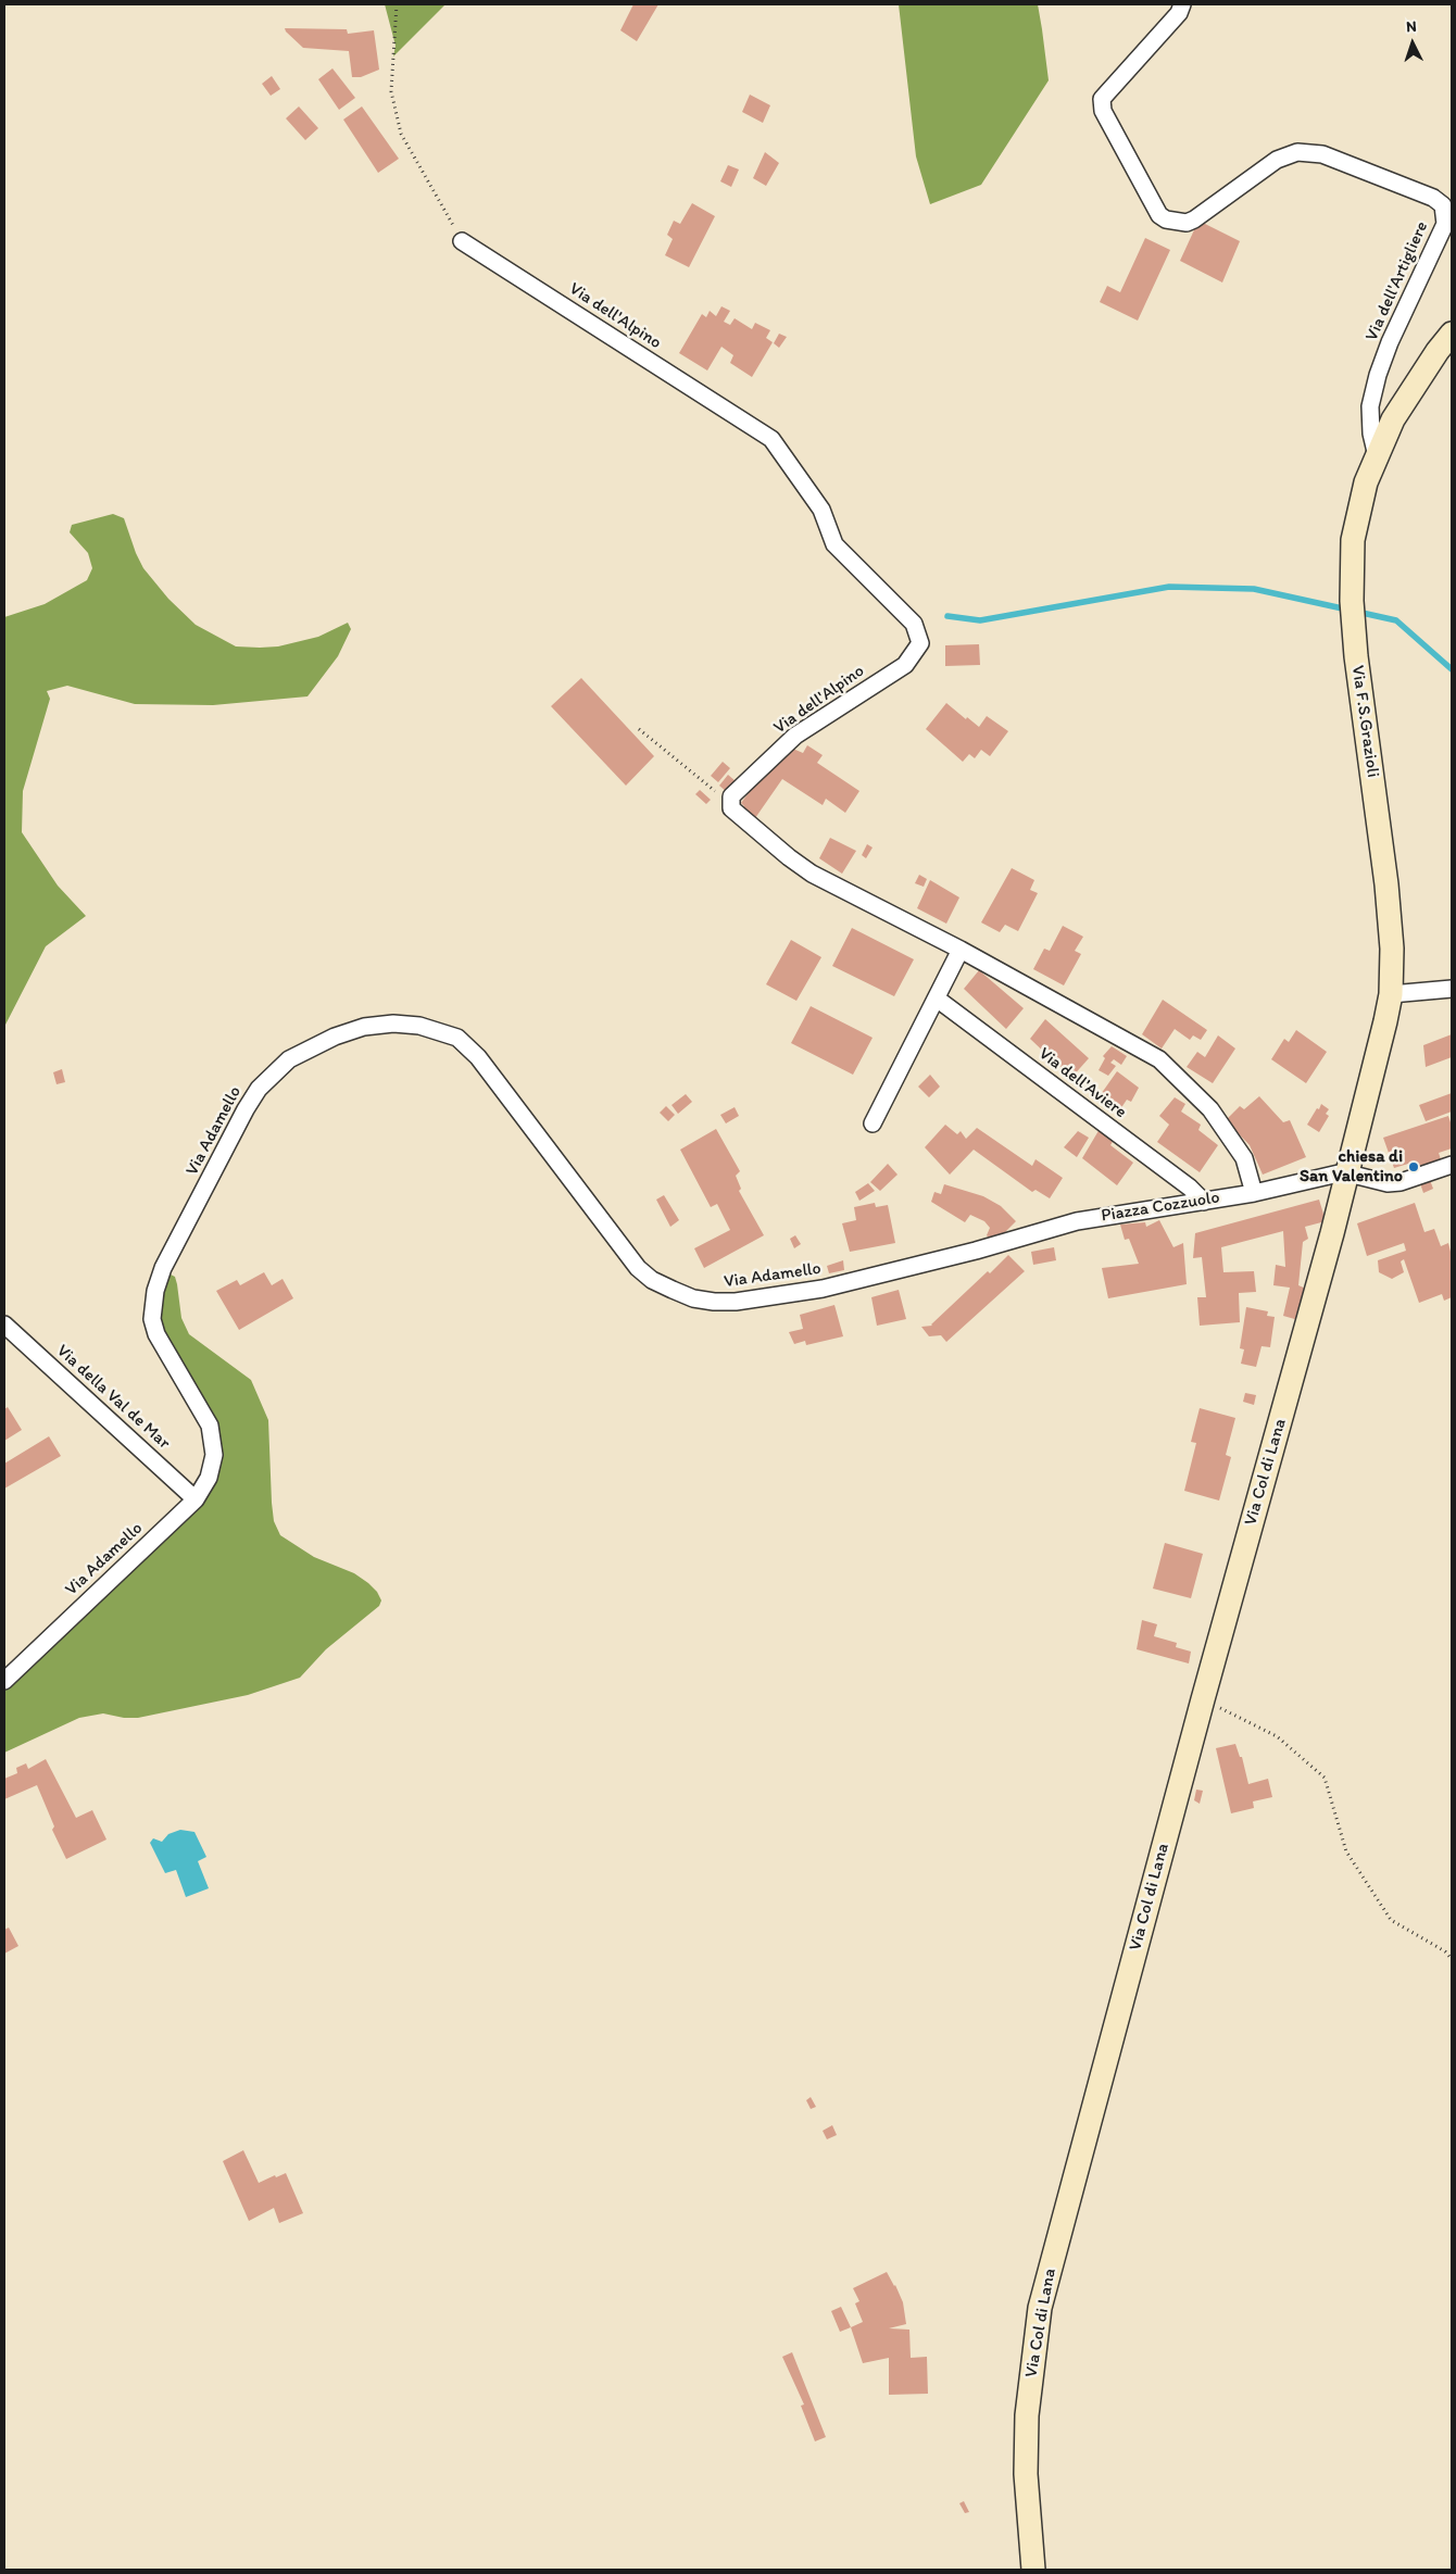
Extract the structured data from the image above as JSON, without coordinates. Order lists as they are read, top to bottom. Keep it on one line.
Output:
{"streets":{"main road":["Via F.S.Grazioli","Via Col di Lana"],"street":["Via dell'Artigliere","Via dell'Alpino","Via dell'Aviere","Via Adamello","Piazza Cozzuolo","Via della Val de Mar"]},"crossings":[["Via dell'Artigliere","Via F.S.Grazioli"],["Via F.S.Grazioli","Piazza Cozzuolo"],["Via F.S.Grazioli","Via Col di Lana"],["Via dell'Aviere","Piazza Cozzuolo"],["Via Adamello","Piazza Cozzuolo"],["Via Adamello","Via della Val de Mar"],["Piazza Cozzuolo","Via Col di Lana"]],"places":["chiesa di San Valentino"],"north":"top"}
